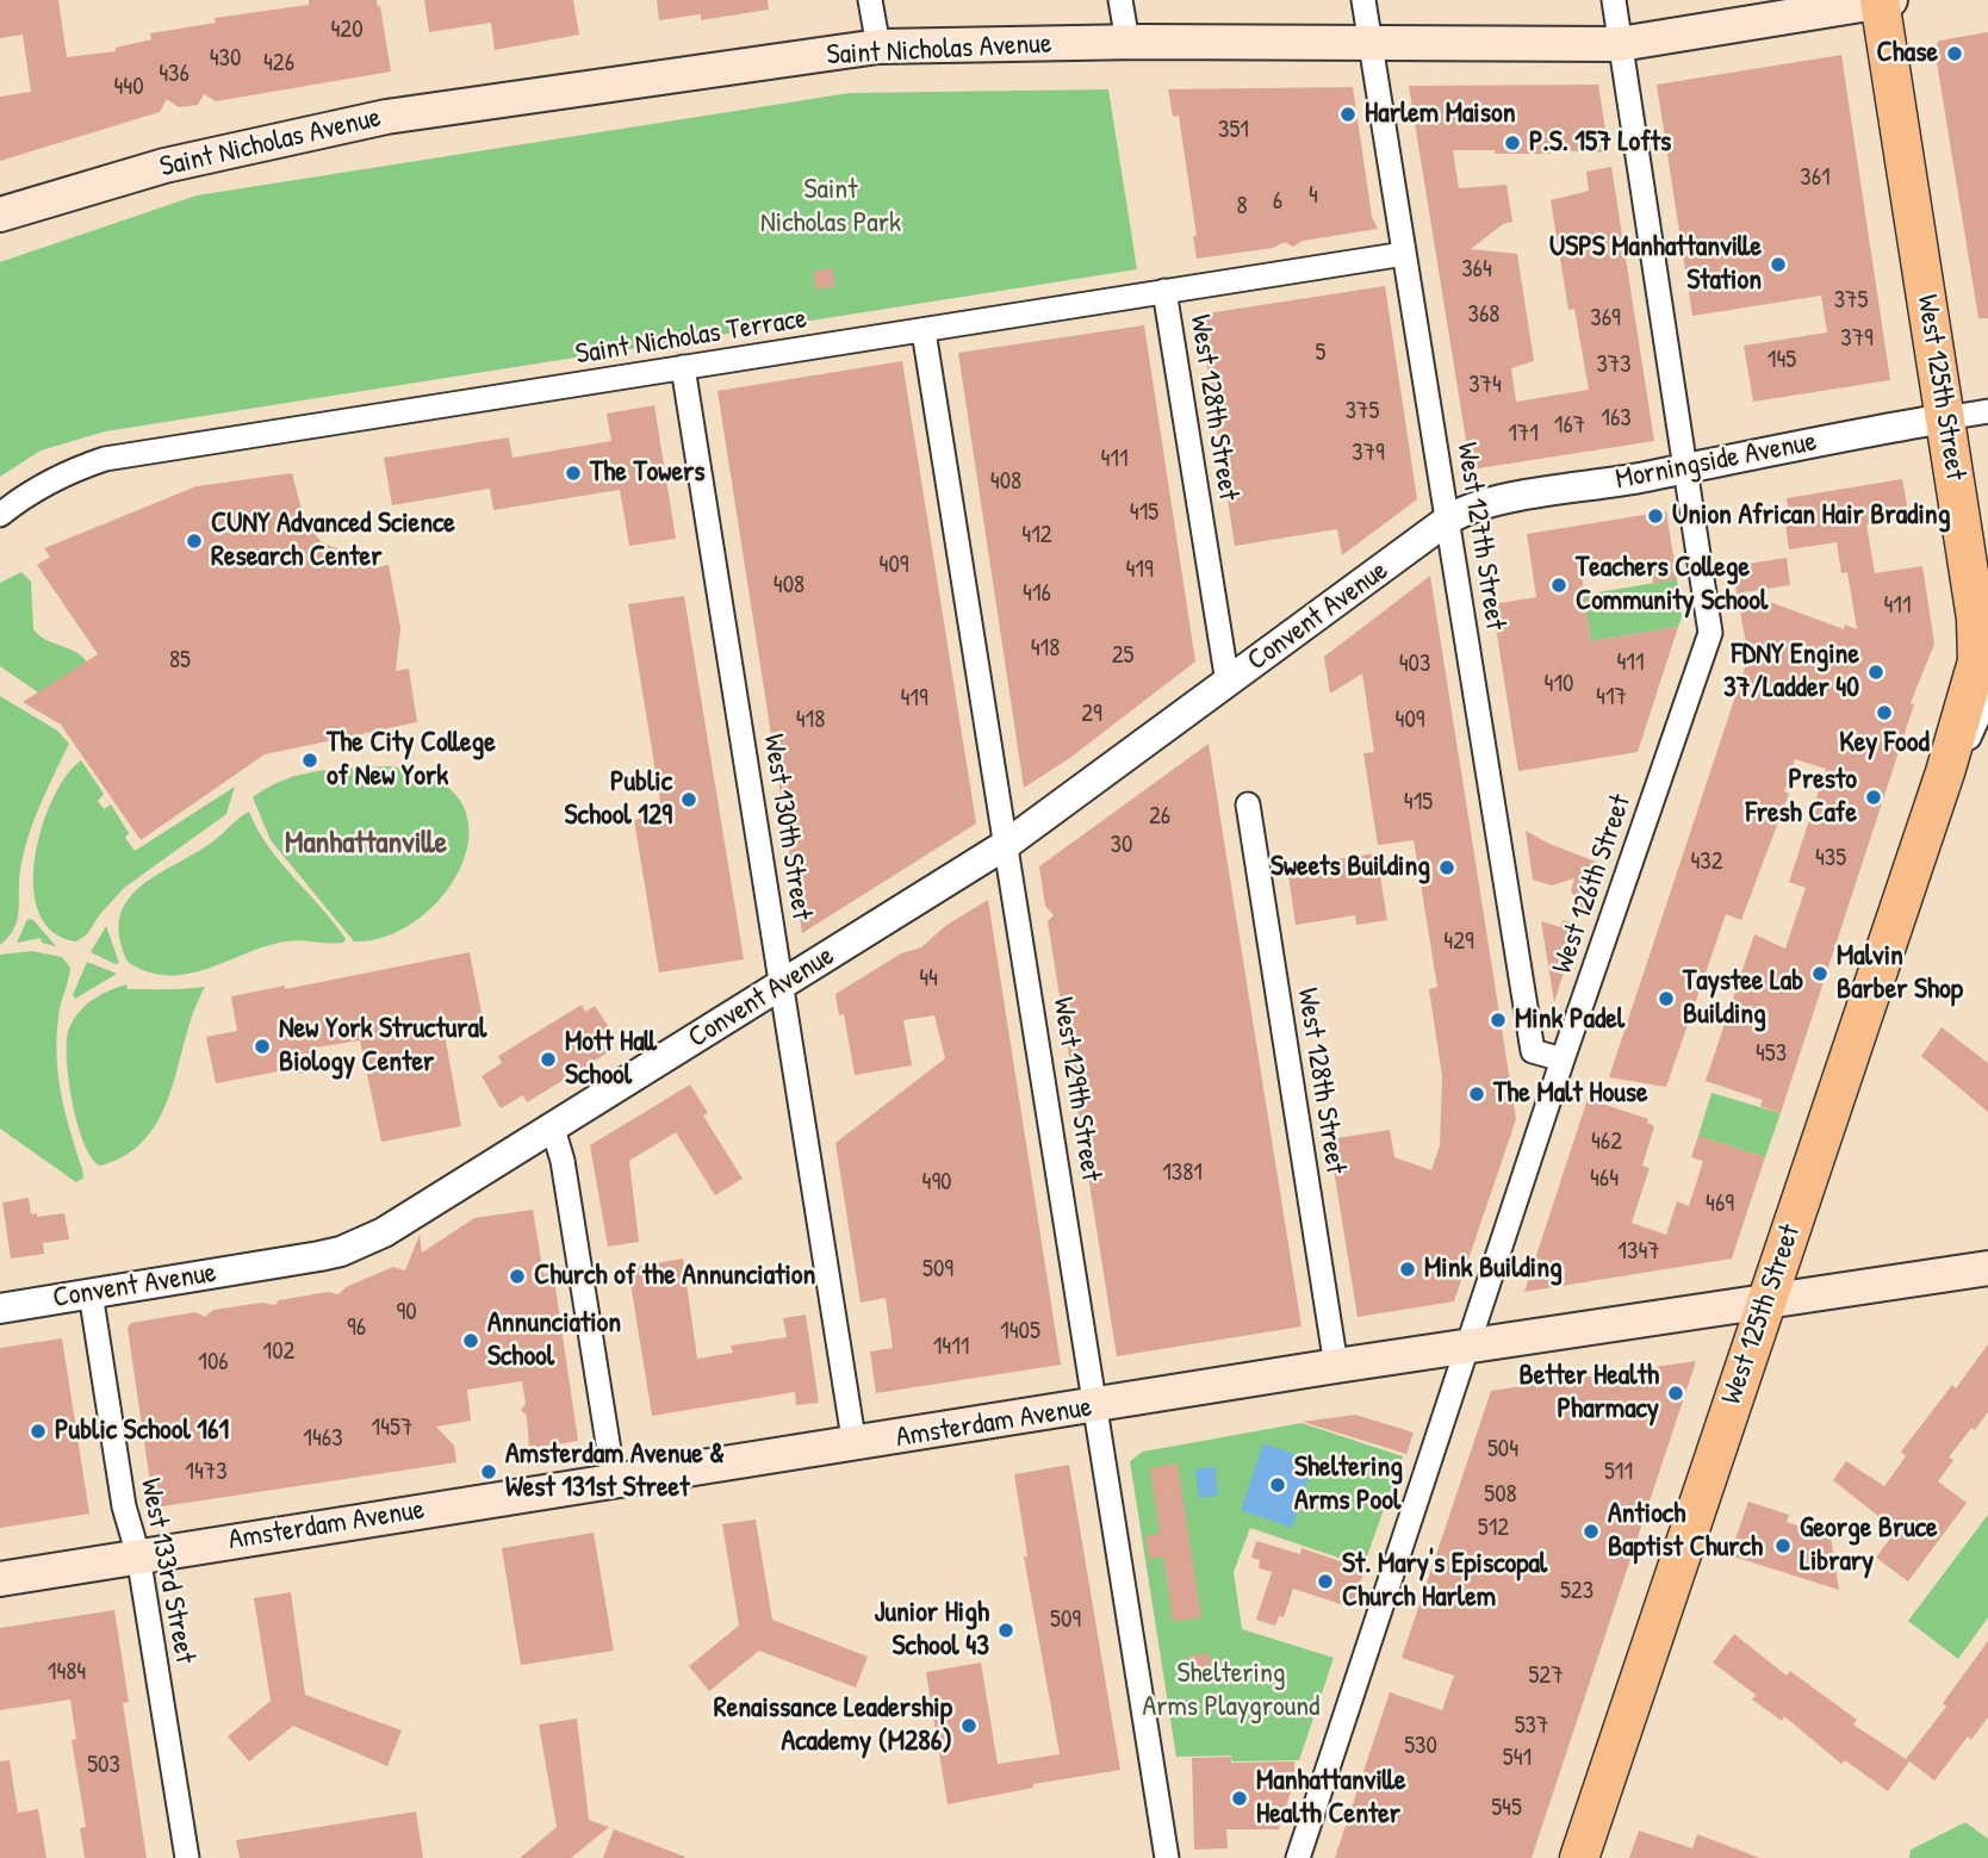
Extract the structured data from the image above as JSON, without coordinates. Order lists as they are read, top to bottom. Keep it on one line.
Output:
{"streets":{"main road":["Saint Nicholas Avenue","West 125th Street","Amsterdam Avenue"],"street":["Saint Nicholas Terrace","West 128th Street","Morningside Avenue","West 127th Street","Convent Avenue","West 130th Street","West 126th Street","West 129th Street","West 133rd Street"]},"crossings":[["Saint Nicholas Avenue","West 125th Street"],["Saint Nicholas Avenue","West 127th Street"],["Saint Nicholas Avenue","West 126th Street"],["Saint Nicholas Terrace","West 128th Street"],["Saint Nicholas Terrace","West 127th Street"],["Saint Nicholas Terrace","West 130th Street"],["Saint Nicholas Terrace","West 129th Street"],["West 125th Street","Morningside Avenue"],["West 125th Street","Amsterdam Avenue"],["West 128th Street","Convent Avenue"],["West 128th Street","Amsterdam Avenue"],["Morningside Avenue","West 127th Street"],["Morningside Avenue","Convent Avenue"],["Morningside Avenue","West 126th Street"],["West 127th Street","Convent Avenue"],["West 127th Street","West 126th Street"],["Convent Avenue","West 130th Street"],["Convent Avenue","West 129th Street"],["Convent Avenue","West 133rd Street"],["West 130th Street","Amsterdam Avenue"],["West 126th Street","Amsterdam Avenue"],["West 129th Street","Amsterdam Avenue"],["Amsterdam Avenue","West 133rd Street"]],"districts":["Manhattanville"],"parks":["Saint Nicholas Park","Sheltering Arms Playground"],"places":["Chase","Harlem Maison","P.S. 157 Lofts","USPS Manhattanville Station","The Towers","Union African Hair Brading","CUNY Advanced Science Research Center","Teachers College Community School","FDNY Engine 37/Ladder 40","Key Food","The City College of New York","Presto Fresh Cafe","Public School 129","Sweets Building","Malvin Barber Shop","Taystee Lab Building","Mink Padel","New York Structural Biology Center","Mott Hall School","The Malt House","Mink Building","Church of the Annunciation","Annunciation School","Better Health Pharmacy","Public School 161","Amsterdam Avenue & West 131st Street","Sheltering Arms Pool","Antioch Baptist Church","George Bruce Library","St. Mary's Episcopal Church Harlem","Junior High School 43","Renaissance Leadership Academy (M286)","Manhattanville Health Center"],"house_numbers":["420","430","426","436","440","351","361","4","6","8","364","375","368","369","379","5","145","373","374","375","163","167","171","379","411","408","415","412","409","419","408","416","411","418","25","85","411","403","410","417","419","29","418","409","415","26","30","435","432","429","44","453","462","1381","464","490","469","1347","509","90","96","1405","1411","102","106","1457","1463","504","1473","511","508","512","523","509","1484","527","537","530","541","503","545"]}
